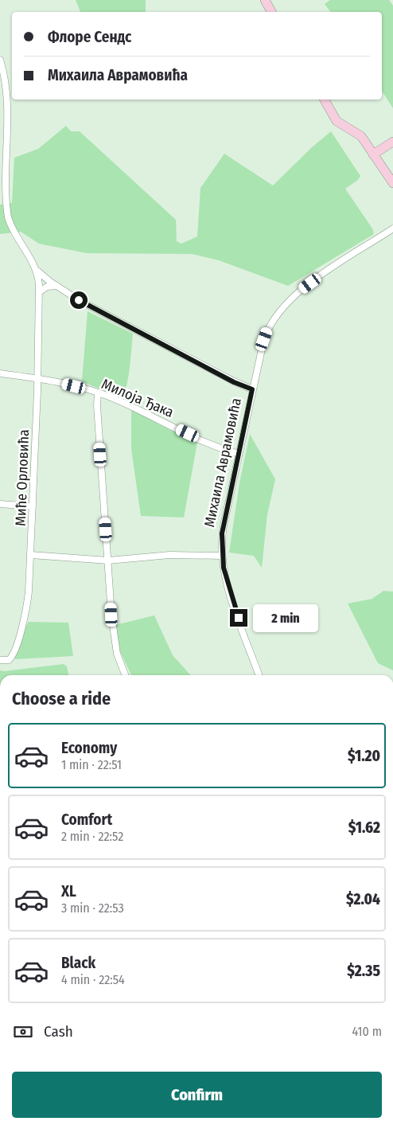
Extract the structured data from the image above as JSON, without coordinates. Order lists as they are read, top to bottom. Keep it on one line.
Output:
{"streets":{"street":["Милоја Ђака","Михаила Аврамовића","Миће Орловића"]},"crossings":[["Милоја Ђака","Михаила Аврамовића"],["Милоја Ђака","Миће Орловића"]],"page":{"banner":["Флоре Сендс","Михаила Аврамовића"],"bubble":"2 min","heading":"Choose a ride","list":[{"name":"Economy","note":"1 min · 22:51","value":"$1.20"},{"name":"Comfort","note":"2 min · 22:52","value":"$1.62"},{"name":"XL","note":"3 min · 22:53","value":"$2.04"},{"name":"Black","note":"4 min · 22:54","value":"$2.35"}],"pay":["Cash","410 m"],"buttons":"Confirm"}}
